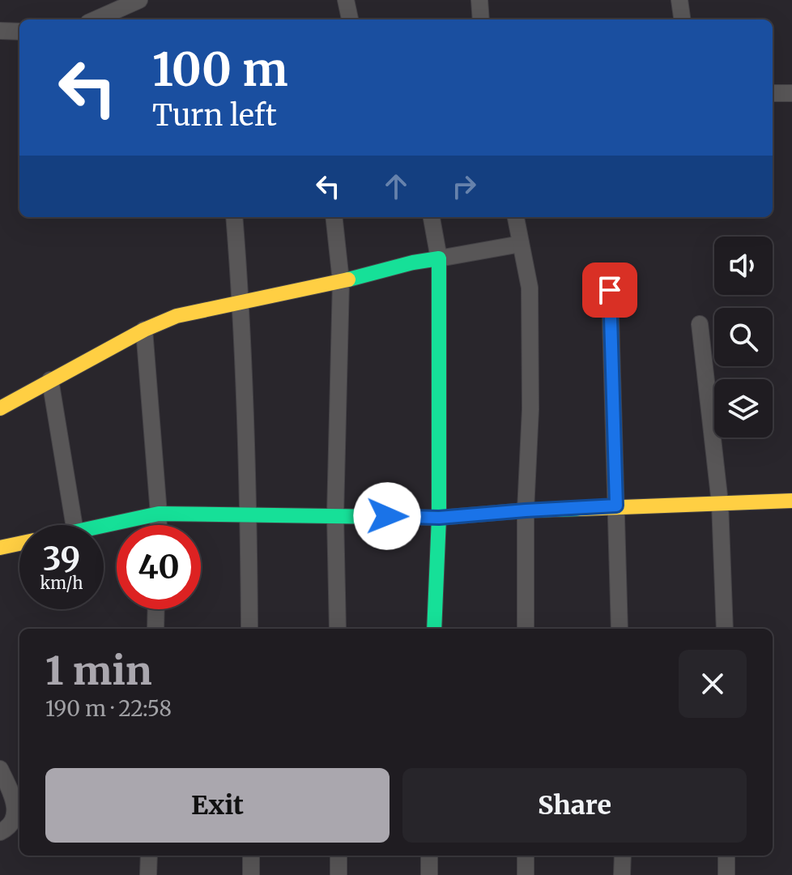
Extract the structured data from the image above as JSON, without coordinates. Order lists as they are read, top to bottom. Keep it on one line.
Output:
{"page":{"turn":["100 m","Turn left"],"speed":"39 km/h","limit":"40","heading":["1 min","190 m · 22:58"],"buttons":["Exit","Share"]}}
